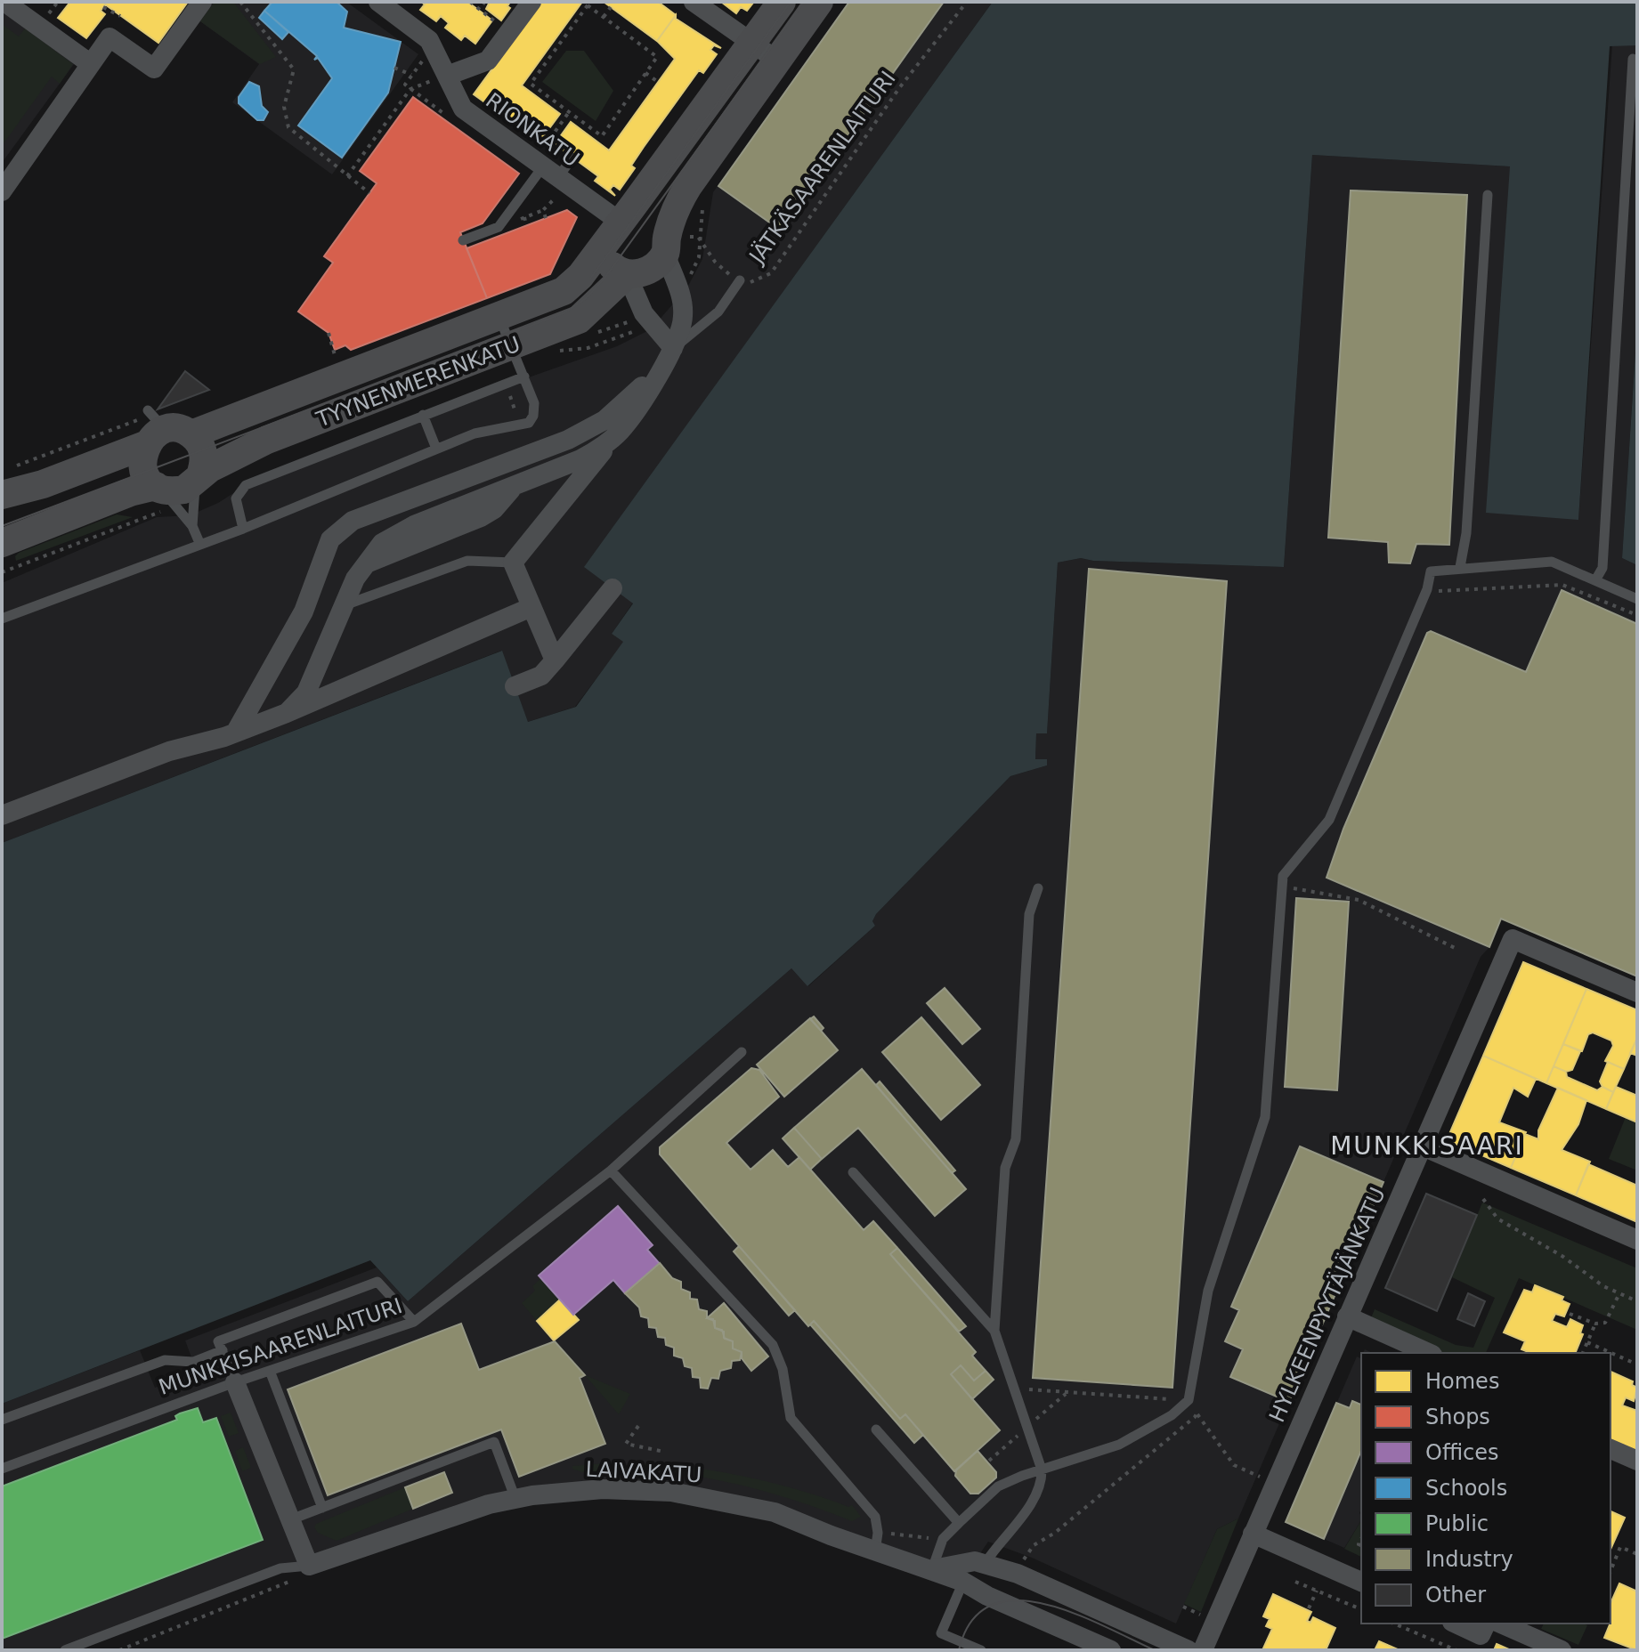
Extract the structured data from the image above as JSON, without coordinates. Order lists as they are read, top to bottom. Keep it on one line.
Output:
{"streets":{"main road":["TYYNENMERENKATU"],"street":["RIONKATU","HYLKEENPYYTÄJÄNKATU","LAIVAKATU"],"lane":["MUNKKISAARENLAITURI"],"path":["JÄTKÄSAARENLAITURI"]},"crossings":[["RIONKATU","TYYNENMERENKATU"]],"districts":["MUNKKISAARI"],"legend":["Homes","Shops","Offices","Schools","Public","Industry","Other"]}
